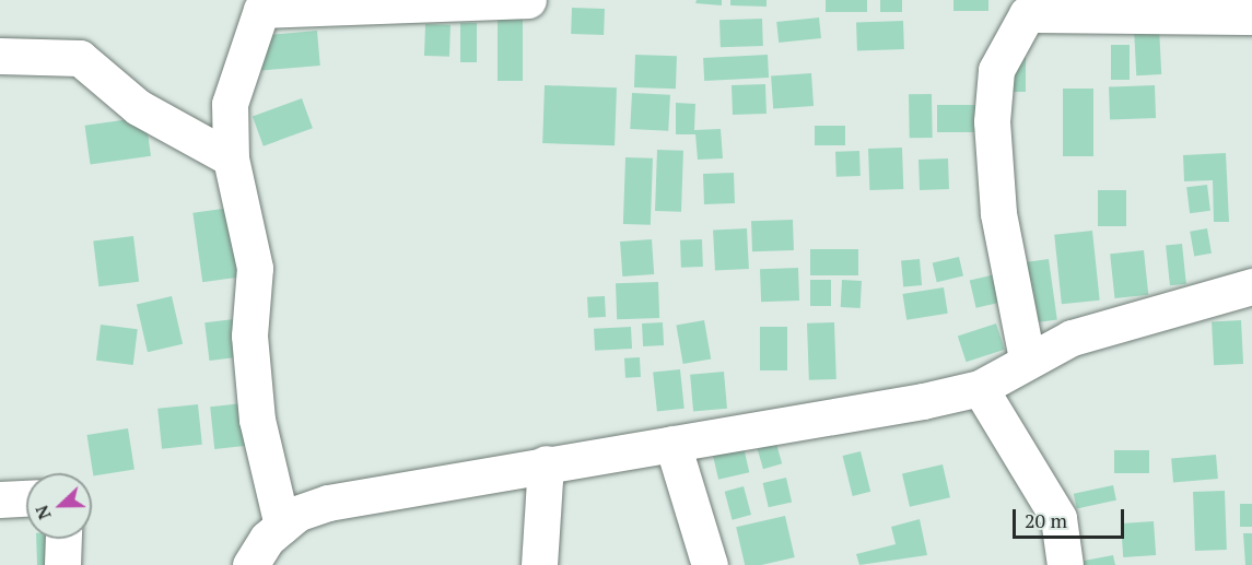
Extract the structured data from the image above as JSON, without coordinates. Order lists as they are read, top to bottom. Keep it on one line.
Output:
{"scale_bar":"20 m","north":"left"}
